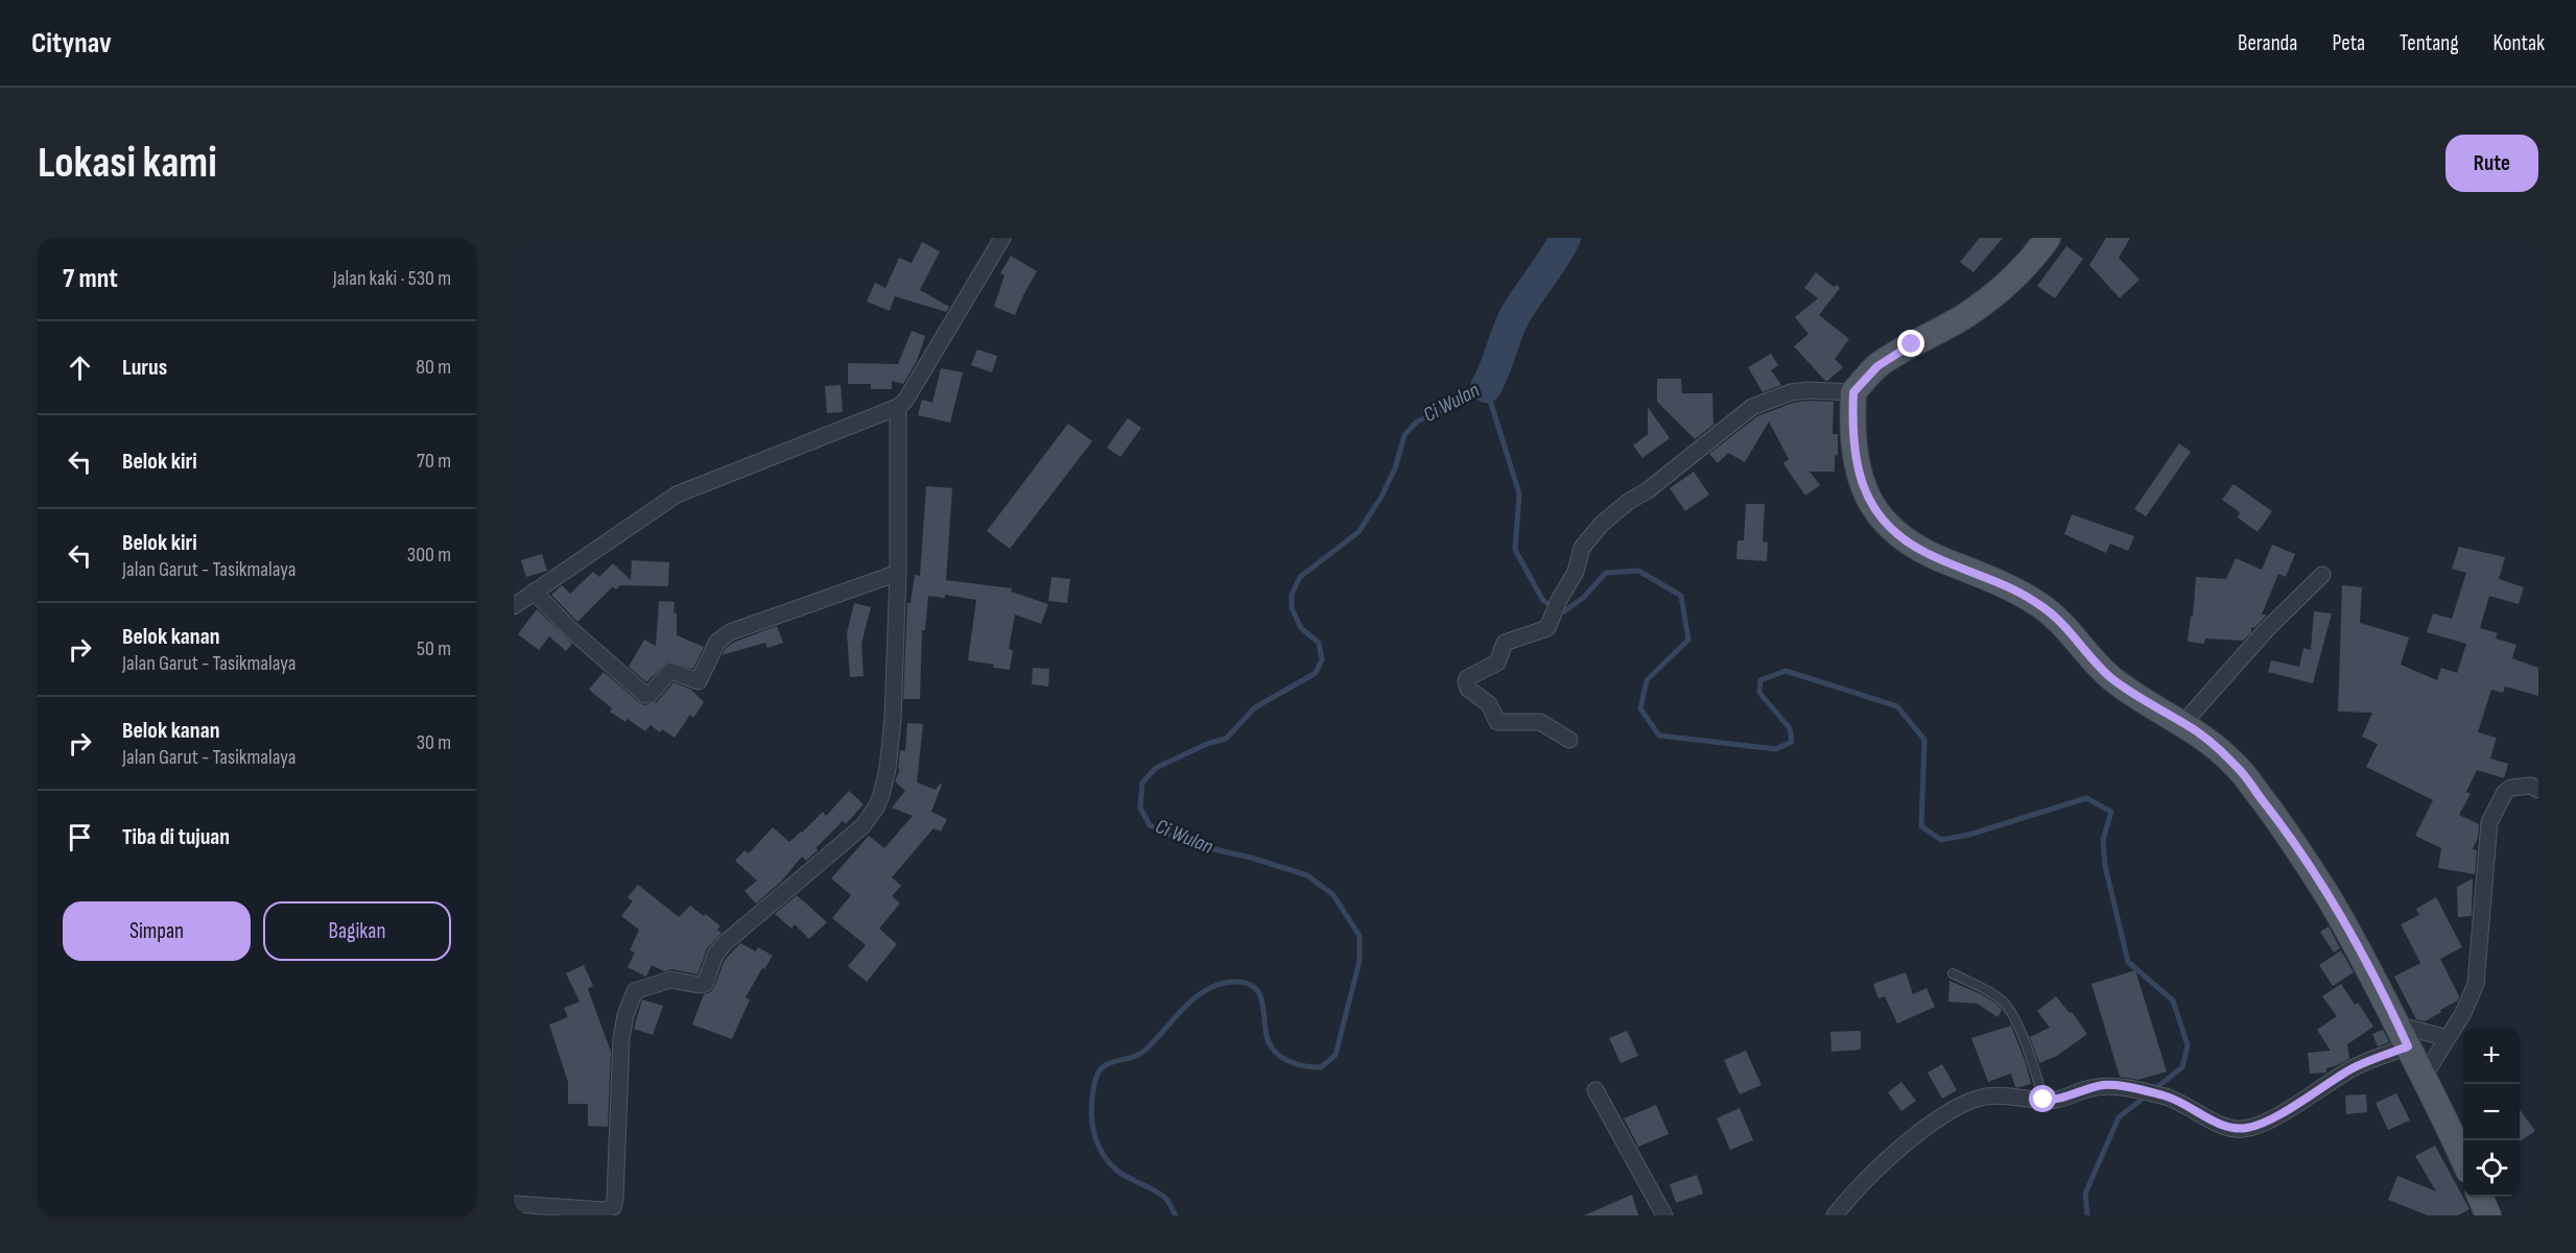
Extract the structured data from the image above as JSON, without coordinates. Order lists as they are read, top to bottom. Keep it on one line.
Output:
{"water":["Ci Wulan"],"page":{"header":"Citynav","nav":["Beranda","Peta","Tentang","Kontak"],"buttons":["Rute",["Simpan","Bagikan"]],"title":"Lokasi kami","heading":["7 mnt","Jalan kaki · 530 m"],"list":[["Lurus","80 m"],["Belok kiri","70 m"],["Belok kiri","Jalan Garut - Tasikmalaya","300 m"],["Belok kanan","Jalan Garut - Tasikmalaya","50 m"],["Belok kanan","Jalan Garut - Tasikmalaya","30 m"],"Tiba di tujuan"],"map_buttons":["+","−"]}}
